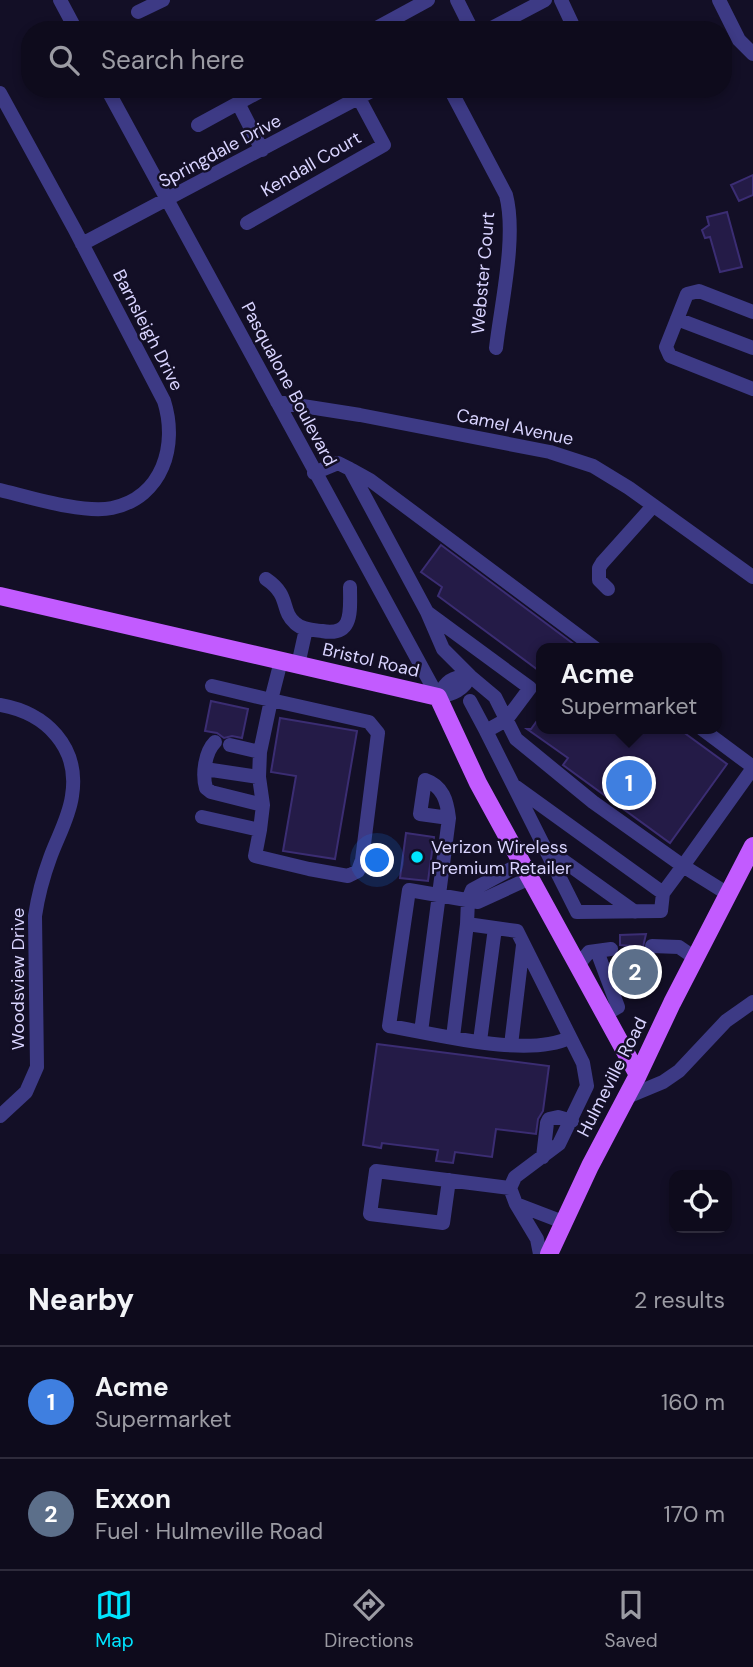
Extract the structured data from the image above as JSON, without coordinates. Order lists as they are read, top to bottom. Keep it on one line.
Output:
{"streets":{"main road":["Bristol Road","Hulmeville Road"],"street":["Springdale Drive","Kendall Court","Webster Court","Barnsleigh Drive","Pasqualone Boulevard","Camel Avenue","Woodsview Drive"]},"crossings":[["Springdale Drive","Barnsleigh Drive"],["Springdale Drive","Pasqualone Boulevard"],["Pasqualone Boulevard","Camel Avenue"],["Pasqualone Boulevard","Bristol Road"],["Bristol Road","Hulmeville Road"]],"places":["Verizon Wireless Premium Retailer"],"page":{"search":"Search here","popup":["Acme","Supermarket"],"pins":["1","2"],"heading":["Nearby","2 results"],"list":[{"mark":"1","name":"Acme","note":"Supermarket","value":"160 m"},{"mark":"2","name":"Exxon","note":"Fuel · Hulmeville Road","value":"170 m"}],"nav":["Map","Directions","Saved"]}}
